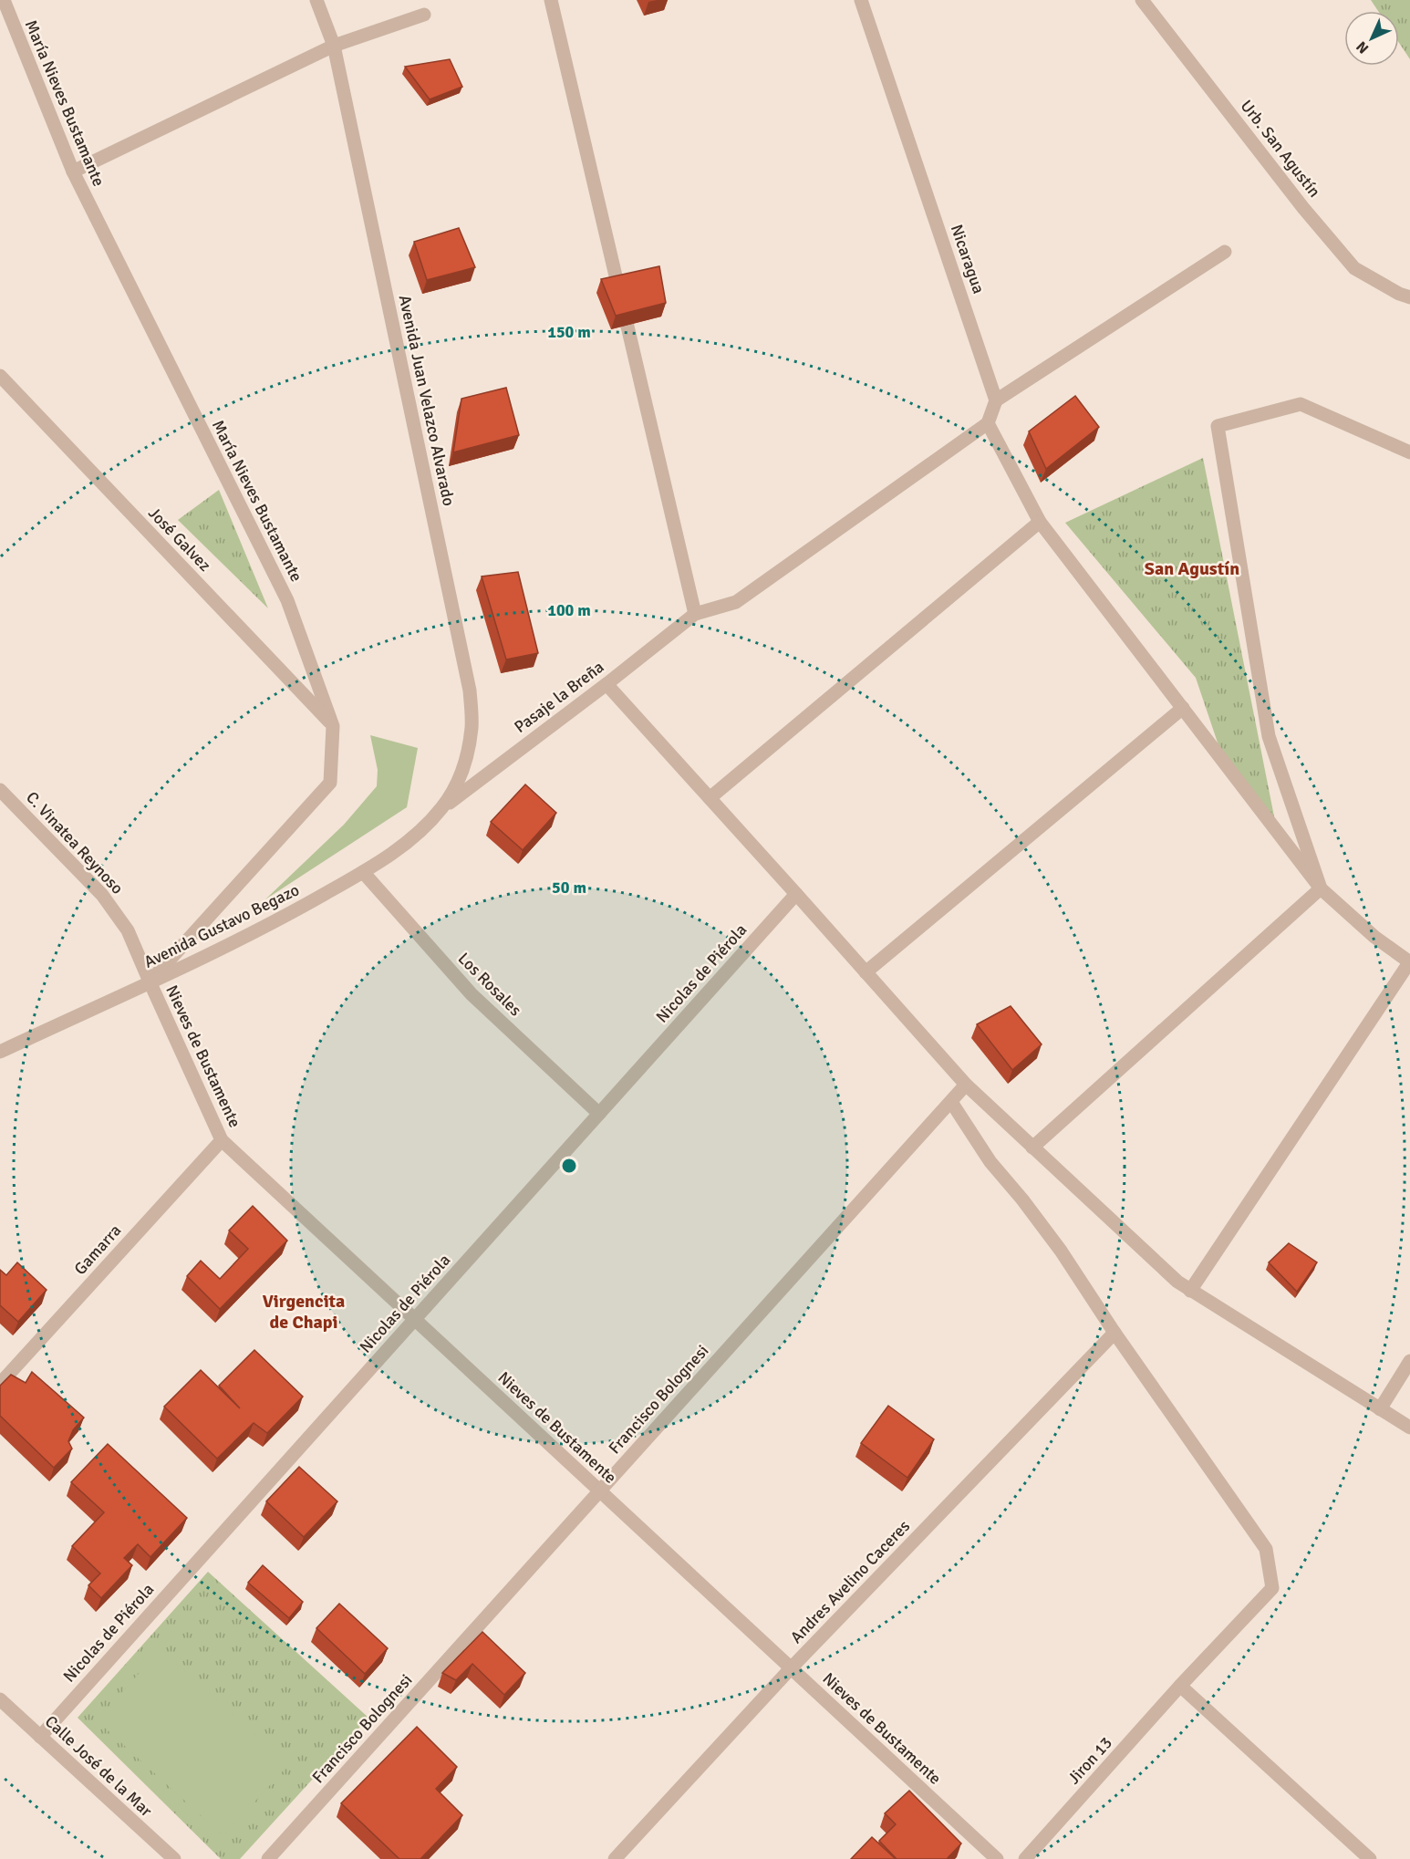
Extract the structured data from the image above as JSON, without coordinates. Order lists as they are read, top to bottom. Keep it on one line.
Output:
{"streets":{"street":["María Nieves Bustamante","Urb. San Agustín","Nicaragua","Avenida Juan Velazco Alvarado","José Galvez","Pasaje la Breña","C. Vinatea Reynoso","Avenida Gustavo Begazo","Nicolas de Piérola","Los Rosales","Nieves de Bustamente","Gamarra","Francisco Bolognesi","Andres Avelino Caceres","Jiron 13","Calle José de la Mar"]},"crossings":[["María Nieves Bustamante","José Galvez"],["María Nieves Bustamante","C. Vinatea Reynoso"],["María Nieves Bustamante","Avenida Gustavo Begazo"],["María Nieves Bustamante","Nieves de Bustamente"],["Avenida Juan Velazco Alvarado","Pasaje la Breña"],["Avenida Juan Velazco Alvarado","Avenida Gustavo Begazo"],["Pasaje la Breña","Avenida Gustavo Begazo"],["C. Vinatea Reynoso","Avenida Gustavo Begazo"],["C. Vinatea Reynoso","Nieves de Bustamente"],["Avenida Gustavo Begazo","Los Rosales"],["Avenida Gustavo Begazo","Nieves de Bustamente"],["Nicolas de Piérola","Los Rosales"],["Nicolas de Piérola","Nieves de Bustamente"],["Nicolas de Piérola","Calle José de la Mar"],["Nieves de Bustamente","Gamarra"],["Nieves de Bustamente","Francisco Bolognesi"],["Nieves de Bustamente","Andres Avelino Caceres"],["Andres Avelino Caceres","Jiron 13"]],"districts":["San Agustín","Virgencita de Chapi"],"north":"bottom left","rings":["150 m","100 m","50 m"]}
